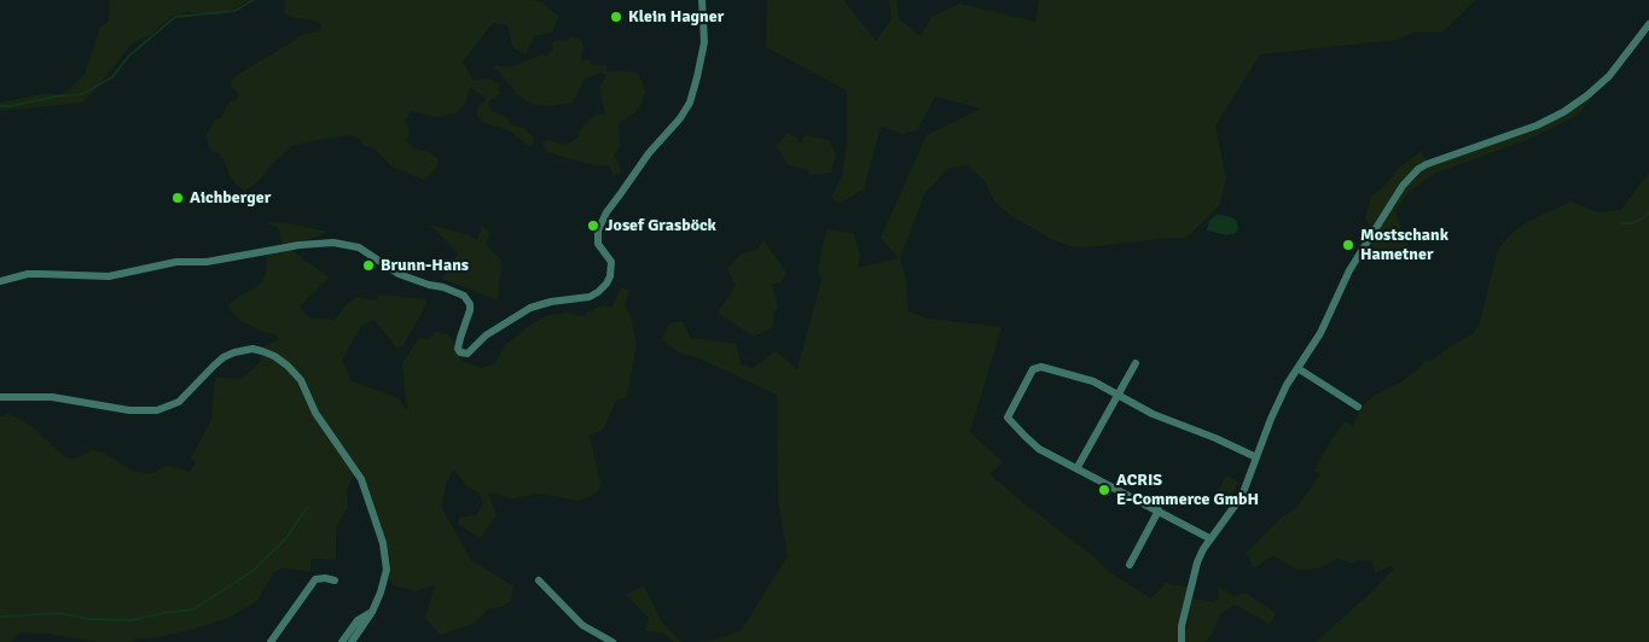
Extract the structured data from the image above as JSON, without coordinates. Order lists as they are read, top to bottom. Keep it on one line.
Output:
{"places":["Klein Hagner","Aichberger","Josef Grasböck","Mostschank Hametner","Brunn-Hans","ACRIS E-Commerce GmbH"]}
